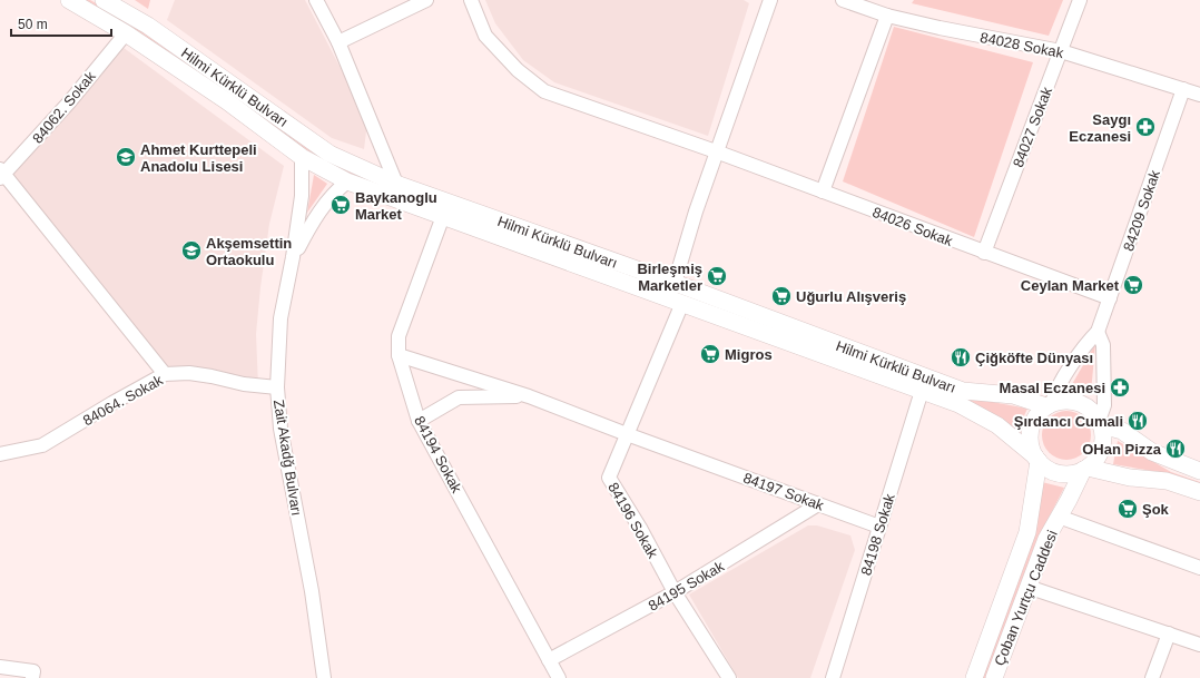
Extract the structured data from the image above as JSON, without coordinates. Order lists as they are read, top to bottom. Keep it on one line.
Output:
{"streets":{"main road":["Hilmi Kürklü Bulvarı","Çoban Yurtçu Caddesi"],"street":["84028 Sokak","84062. Sokak","84027 Sokak","84209 Sokak","84026 Sokak","84064. Sokak","84194 Sokak","Zait Akadğ Bulvarı","84197 Sokak","84196 Sokak","84198 Sokak","84195 Sokak"]},"crossings":[["84028 Sokak","84027 Sokak"],["84028 Sokak","84209 Sokak"],["Hilmi Kürklü Bulvarı","84062. Sokak"],["Hilmi Kürklü Bulvarı","84194 Sokak"],["Hilmi Kürklü Bulvarı","Zait Akadğ Bulvarı"],["Hilmi Kürklü Bulvarı","84196 Sokak"],["Hilmi Kürklü Bulvarı","84198 Sokak"],["Hilmi Kürklü Bulvarı","Çoban Yurtçu Caddesi"],["84027 Sokak","84026 Sokak"],["84209 Sokak","84026 Sokak"],["84064. Sokak","Zait Akadğ Bulvarı"],["84194 Sokak","84197 Sokak"],["84194 Sokak","84195 Sokak"],["84197 Sokak","84196 Sokak"],["84197 Sokak","84198 Sokak"],["84197 Sokak","84195 Sokak"],["84196 Sokak","84195 Sokak"]],"places":{"pharmacy":["Saygı Eczanesi","Masal Eczanesi"],"school or university":["Ahmet Kurttepeli Anadolu Lisesi","Akşemsettin Ortaokulu"],"supermarket":["Baykanoglu Market","Birleşmiş Marketler","Ceylan Market","Uğurlu Alışveriş","Migros","Şok"],"restaurant":["Çiğköfte Dünyası","Şırdancı Cumali","OHan Pizza"]},"scale_bar":"50 m"}
